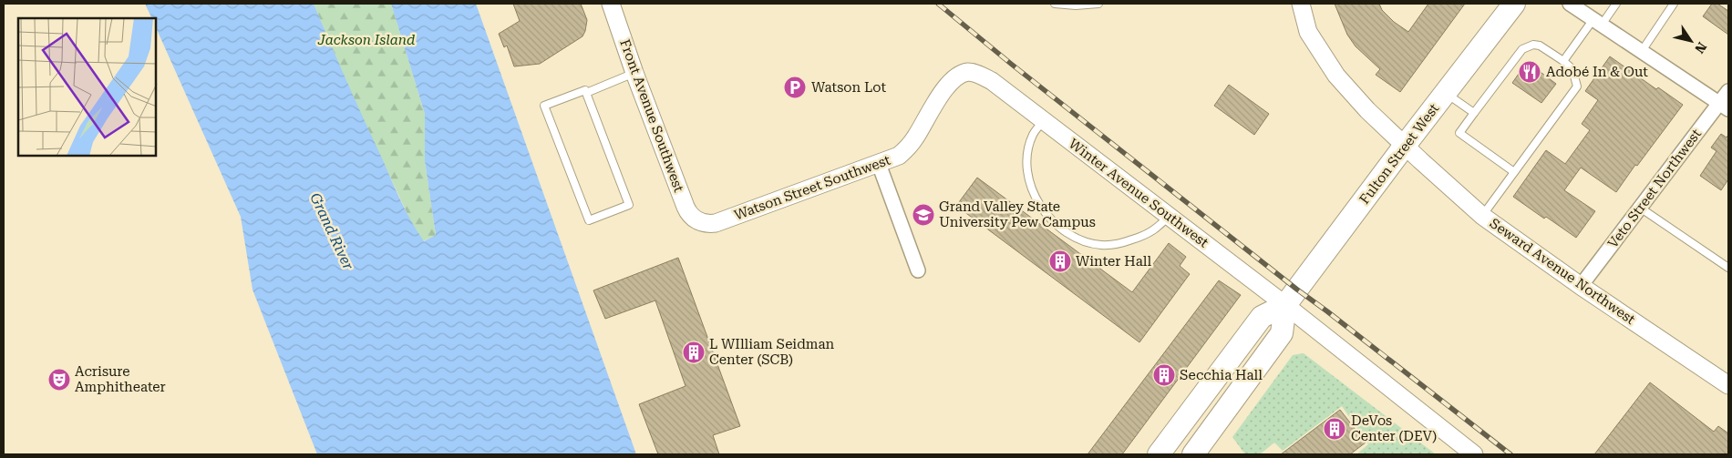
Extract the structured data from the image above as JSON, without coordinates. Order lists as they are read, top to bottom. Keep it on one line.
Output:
{"streets":{"main road":["Fulton Street West"],"street":["Front Avenue Southwest","Watson Street Southwest","Veto Street Northwest","Winter Avenue Southwest","Seward Avenue Northwest"]},"crossings":[["Front Avenue Southwest","Watson Street Southwest"],["Fulton Street West","Winter Avenue Southwest"],["Fulton Street West","Seward Avenue Northwest"],["Watson Street Southwest","Winter Avenue Southwest"],["Veto Street Northwest","Seward Avenue Northwest"]],"water":["Grand River"],"parks":["Jackson Island"],"places":{"restaurant":["Adobé In & Out"],"parking":["Watson Lot"],"school or university":["Grand Valley State University Pew Campus"],"building":["Winter Hall","L WIlliam Seidman Center (SCB)","Secchia Hall","DeVos Center (DEV)"],"theatre":["Acrisure Amphitheater"]},"north":"bottom right"}
